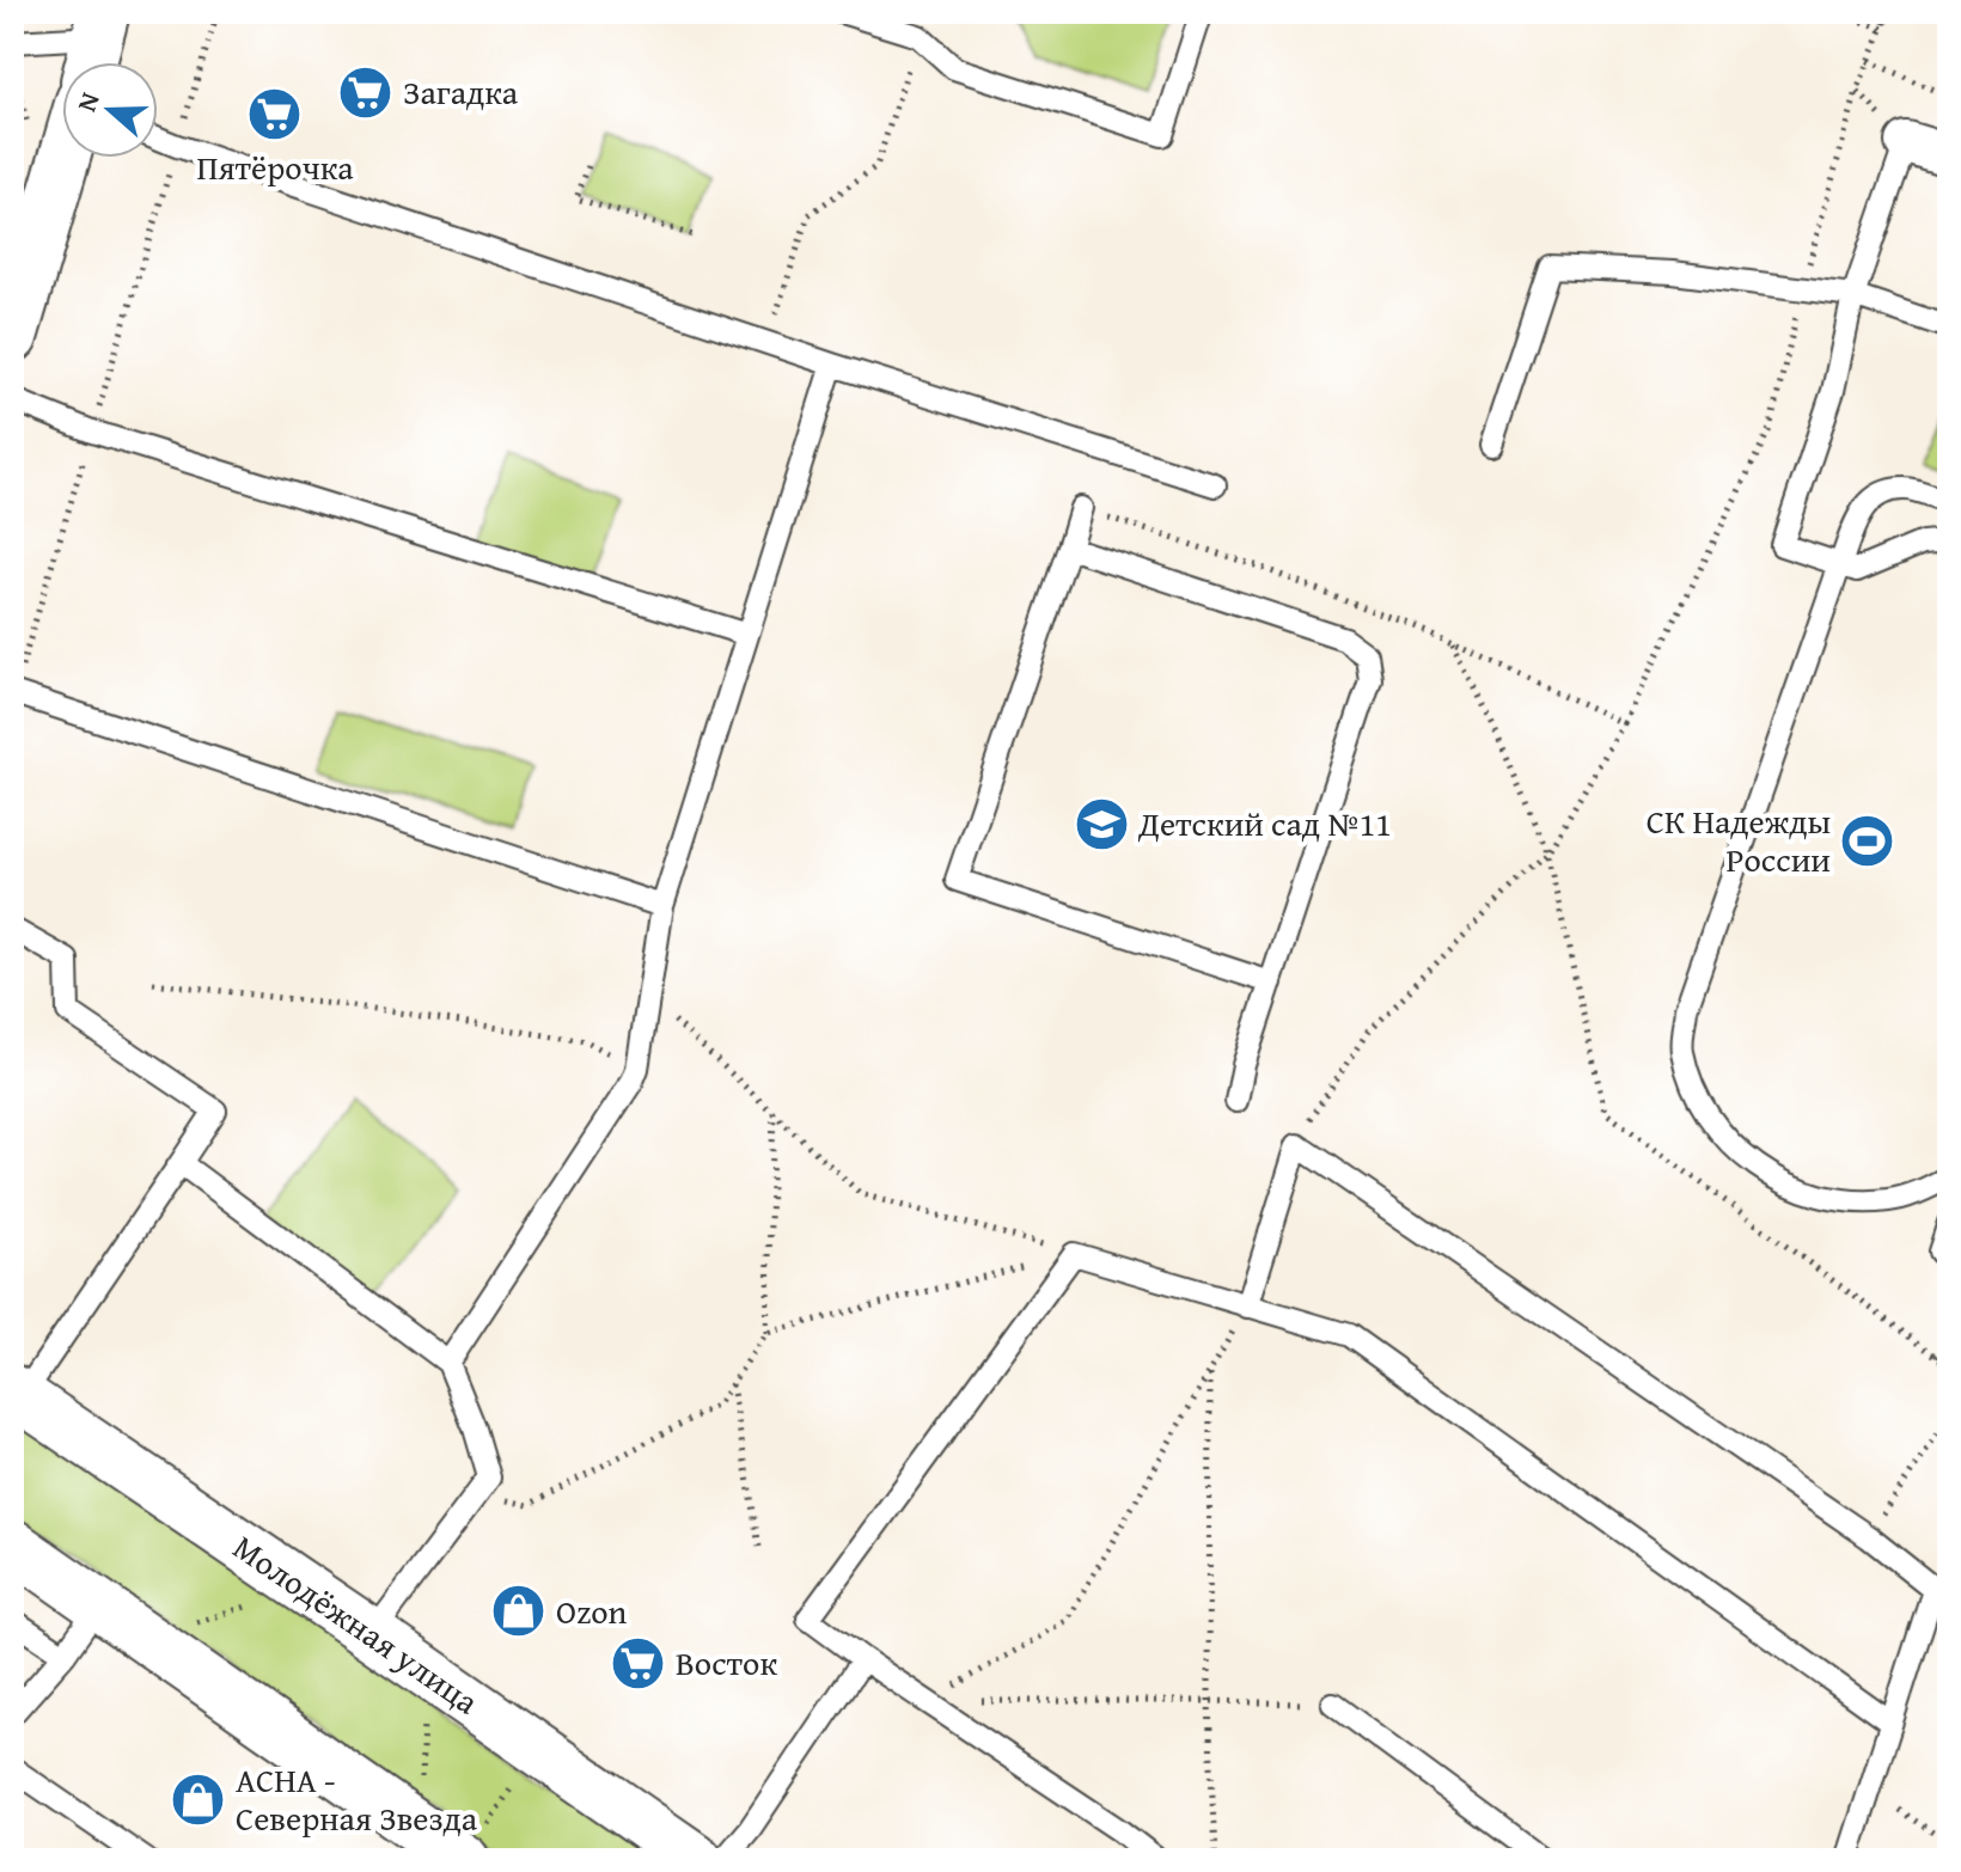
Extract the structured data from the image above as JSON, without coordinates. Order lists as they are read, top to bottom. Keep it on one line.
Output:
{"streets":{"street":["Молодёжная улица"]},"places":{"supermarket":["Загадка","Пятёрочка","Восток"],"school or university":["Детский сад №11"],"sports":["СК Надежды России"],"shop":["Ozon","АСНА - Северная Звезда"]},"north":"left"}
